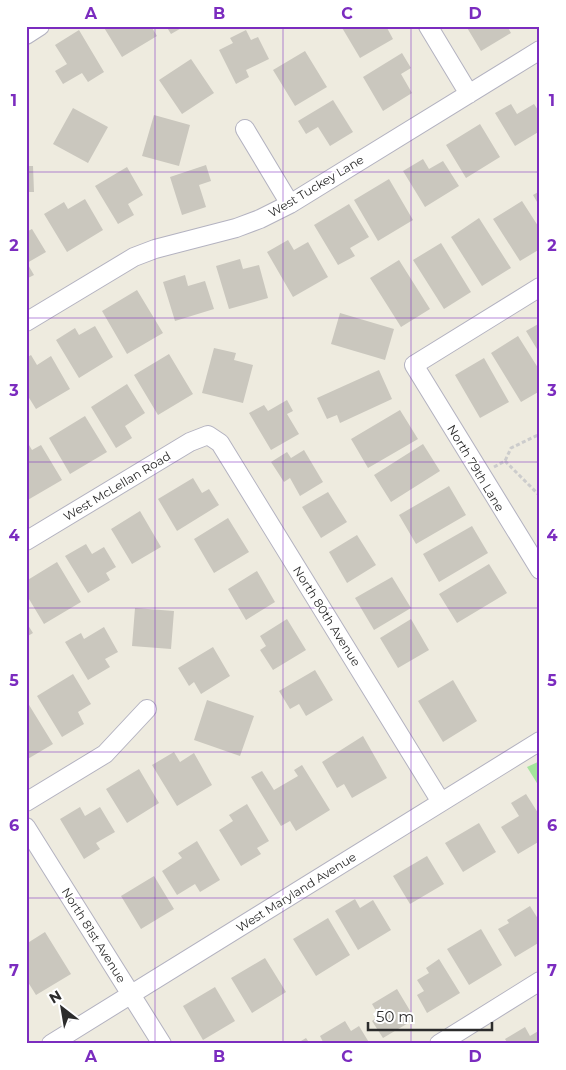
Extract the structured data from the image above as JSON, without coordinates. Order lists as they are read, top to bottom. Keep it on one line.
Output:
{"streets":{"street":["West Tuckey Lane","North 79th Lane","West McLellan Road","North 80th Avenue","West Maryland Avenue","North 81st Avenue"]},"crossings":[["West McLellan Road","North 80th Avenue"],["North 80th Avenue","West Maryland Avenue"],["West Maryland Avenue","North 81st Avenue"]],"scale_bar":"50 m","north":"top left","grid":{"columns":["A","B","C","D"],"rows":["1","2","3","4","5","6","7"]}}
